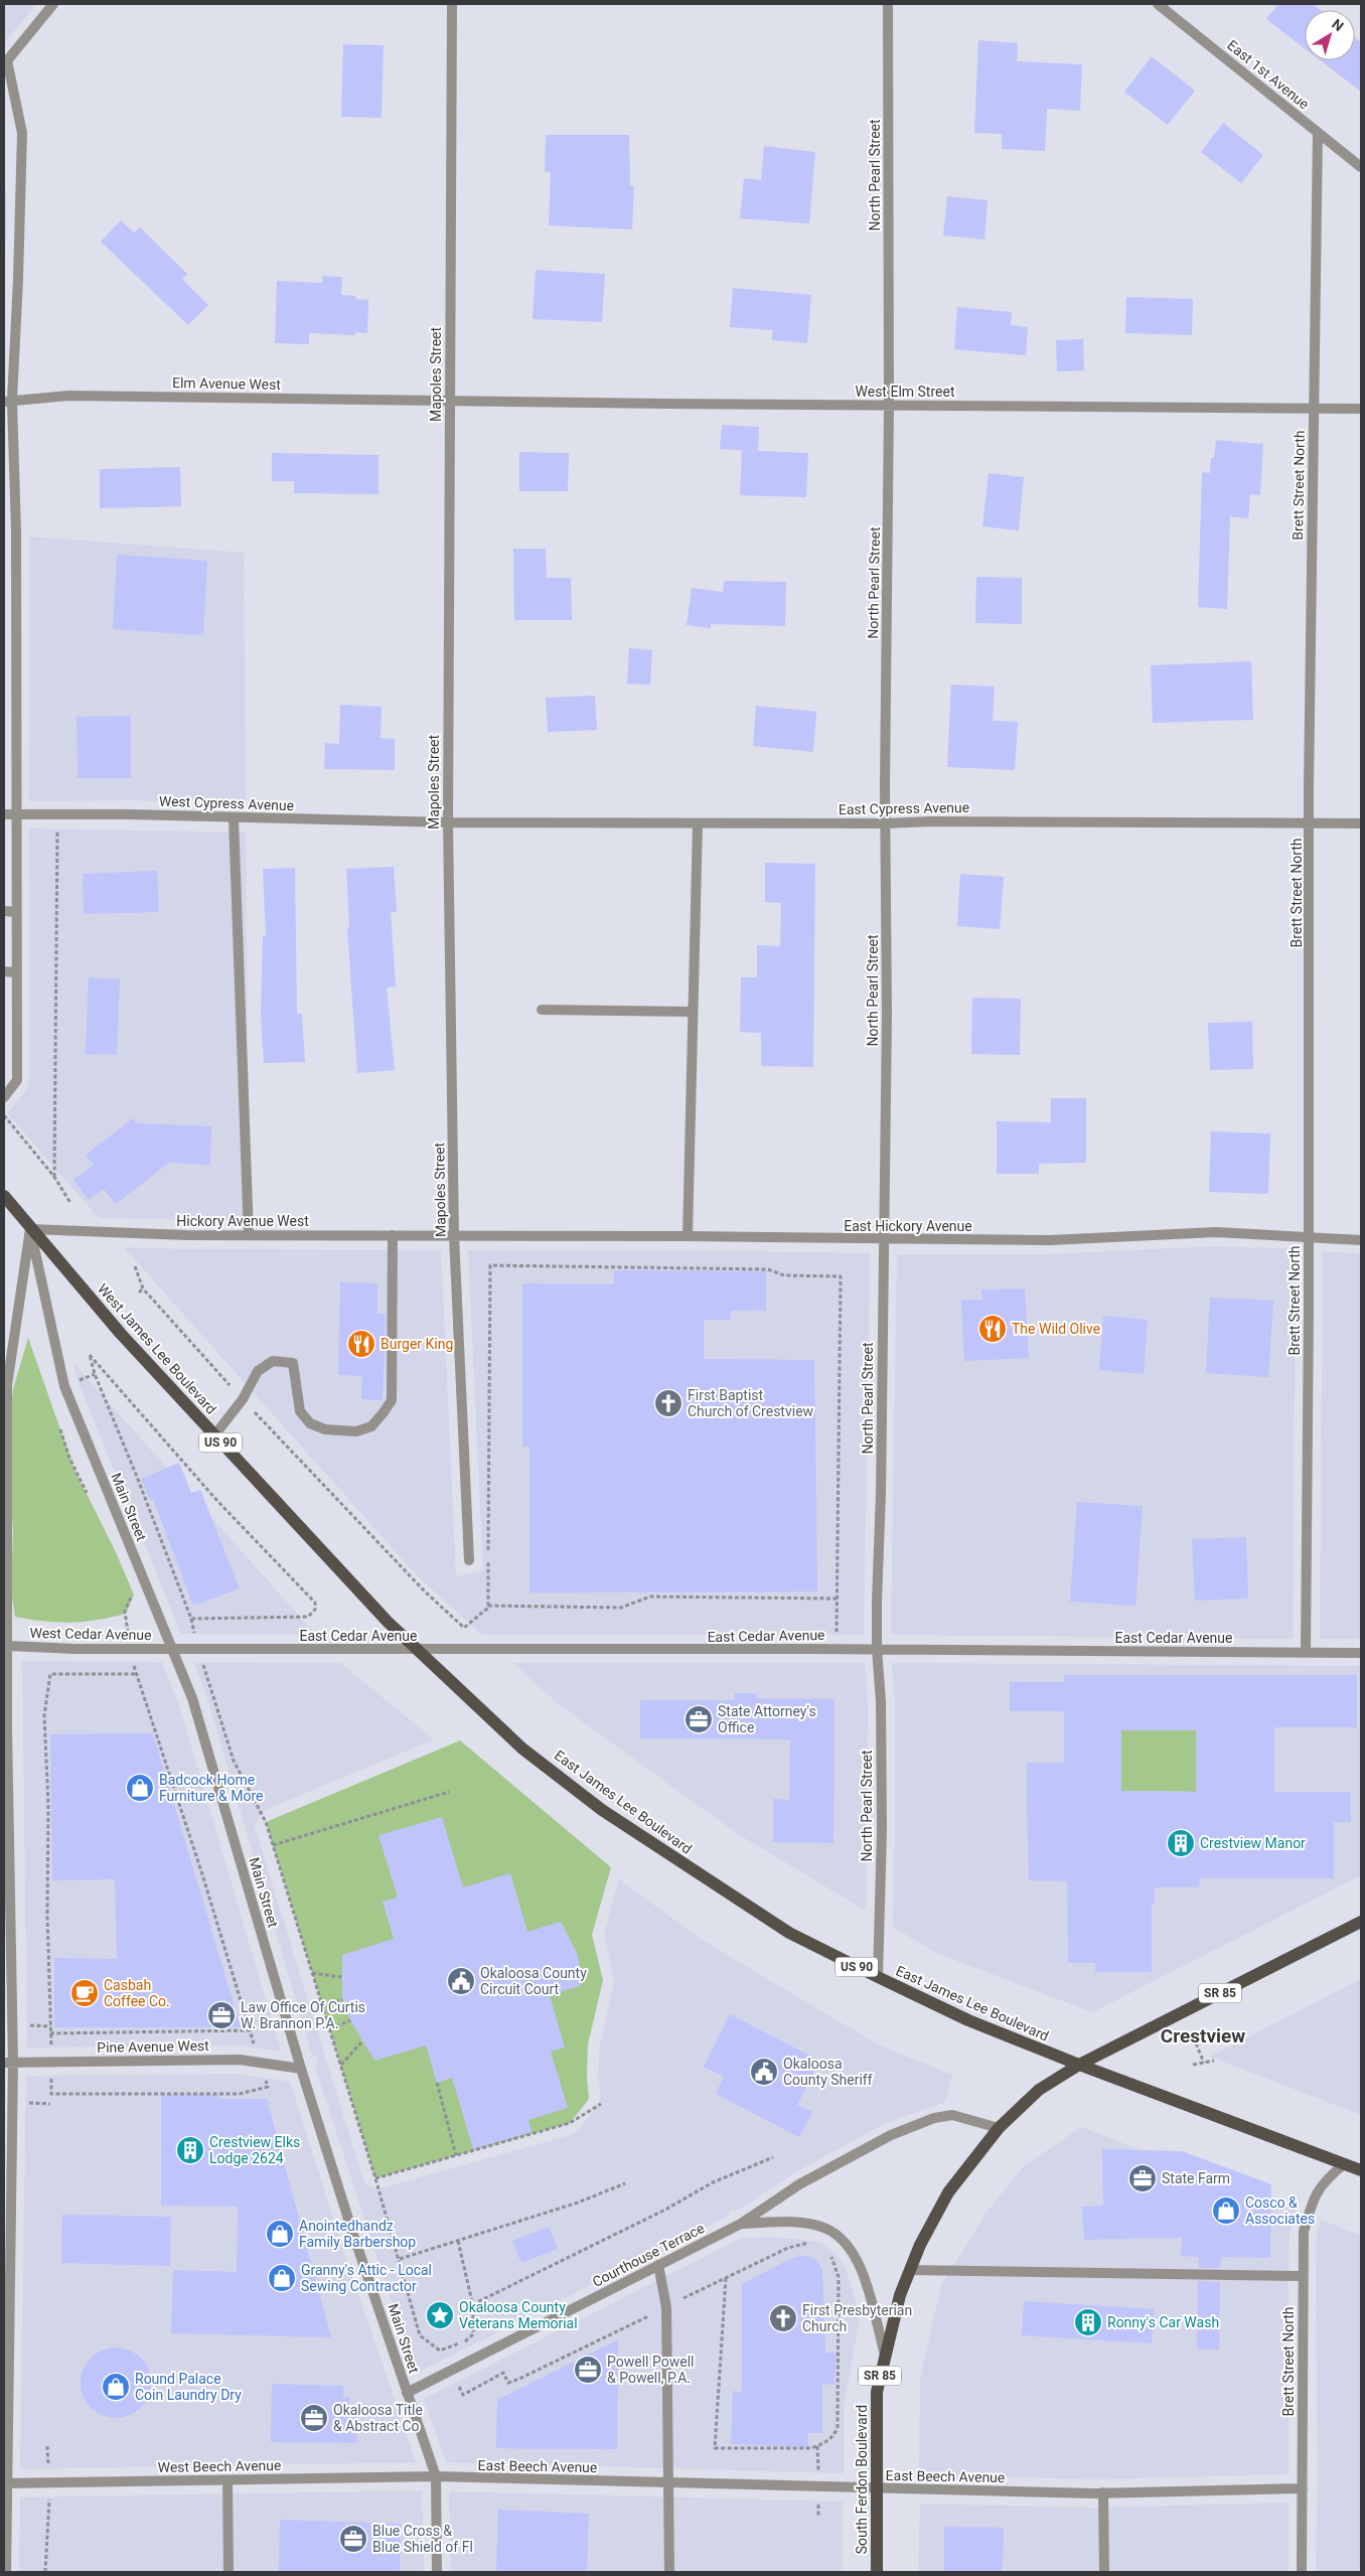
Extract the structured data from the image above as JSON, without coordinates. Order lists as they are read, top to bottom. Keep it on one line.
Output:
{"streets":{"main road":["West James Lee Boulevard","US 90","East James Lee Boulevard","SR 85","South Ferdon Boulevard"],"street":["East 1st Avenue","North Pearl Street","Mapoles Street","Elm Avenue West","West Elm Street","Brett Street North","West Cypress Avenue","East Cypress Avenue","Hickory Avenue West","East Hickory Avenue","Main Street","West Cedar Avenue","East Cedar Avenue","Pine Avenue West","Courthouse Terrace","West Beech Avenue","East Beech Avenue"]},"crossings":[["East 1st Avenue","Brett Street North"],["North Pearl Street","West Elm Street"],["North Pearl Street","East Cypress Avenue"],["North Pearl Street","East Hickory Avenue"],["North Pearl Street","East Cedar Avenue"],["North Pearl Street","East James Lee Boulevard"],["Mapoles Street","Elm Avenue West"],["Mapoles Street","West Elm Street"],["Mapoles Street","West Cypress Avenue"],["Mapoles Street","East Cypress Avenue"],["Mapoles Street","Hickory Avenue West"],["Mapoles Street","East Hickory Avenue"],["Elm Avenue West","West Elm Street"],["West Elm Street","Brett Street North"],["Brett Street North","East Cypress Avenue"],["Brett Street North","East Hickory Avenue"],["Brett Street North","East Cedar Avenue"],["Brett Street North","East James Lee Boulevard"],["Brett Street North","East Beech Avenue"],["West Cypress Avenue","East Cypress Avenue"],["Hickory Avenue West","East Hickory Avenue"],["Hickory Avenue West","West James Lee Boulevard"],["Hickory Avenue West","Main Street"],["West James Lee Boulevard","Main Street"],["West James Lee Boulevard","East Cedar Avenue"],["West James Lee Boulevard","East James Lee Boulevard"],["Main Street","West Cedar Avenue"],["Main Street","East Cedar Avenue"],["Main Street","Pine Avenue West"],["Main Street","Courthouse Terrace"],["Main Street","West Beech Avenue"],["Main Street","East Beech Avenue"],["West Cedar Avenue","East Cedar Avenue"],["East Cedar Avenue","East James Lee Boulevard"],["East James Lee Boulevard","SR 85"],["East James Lee Boulevard","South Ferdon Boulevard"],["SR 85","South Ferdon Boulevard"],["Courthouse Terrace","South Ferdon Boulevard"],["West Beech Avenue","East Beech Avenue"],["East Beech Avenue","South Ferdon Boulevard"]],"districts":["Crestview"],"places":{"restaurant":["The Wild Olive","Burger King"],"church":["First Baptist Church of Crestview","First Presbyterian Church"],"office":["State Attorney's Office","Law Office Of Curtis W. Brannon P.A.","State Farm","Powell Powell & Powell, P.A.","Okaloosa Title & Abstract Co","Blue Cross & Blue Shield of Fl"],"shop":["Badcock Home Furniture & More","Cosco & Associates","Anointedhandz Family Barbershop","Granny's Attic - Local Sewing Contractor","Round Palace Coin Laundry Dry"],"building":["Crestview Manor","Crestview Elks Lodge 2624","Ronny's Car Wash"],"public building":["Okaloosa County Circuit Court","Okaloosa County Sheriff"],"cafe":["Casbah Coffee Co."],"place":["Okaloosa County Veterans Memorial"]},"north":"top right"}
